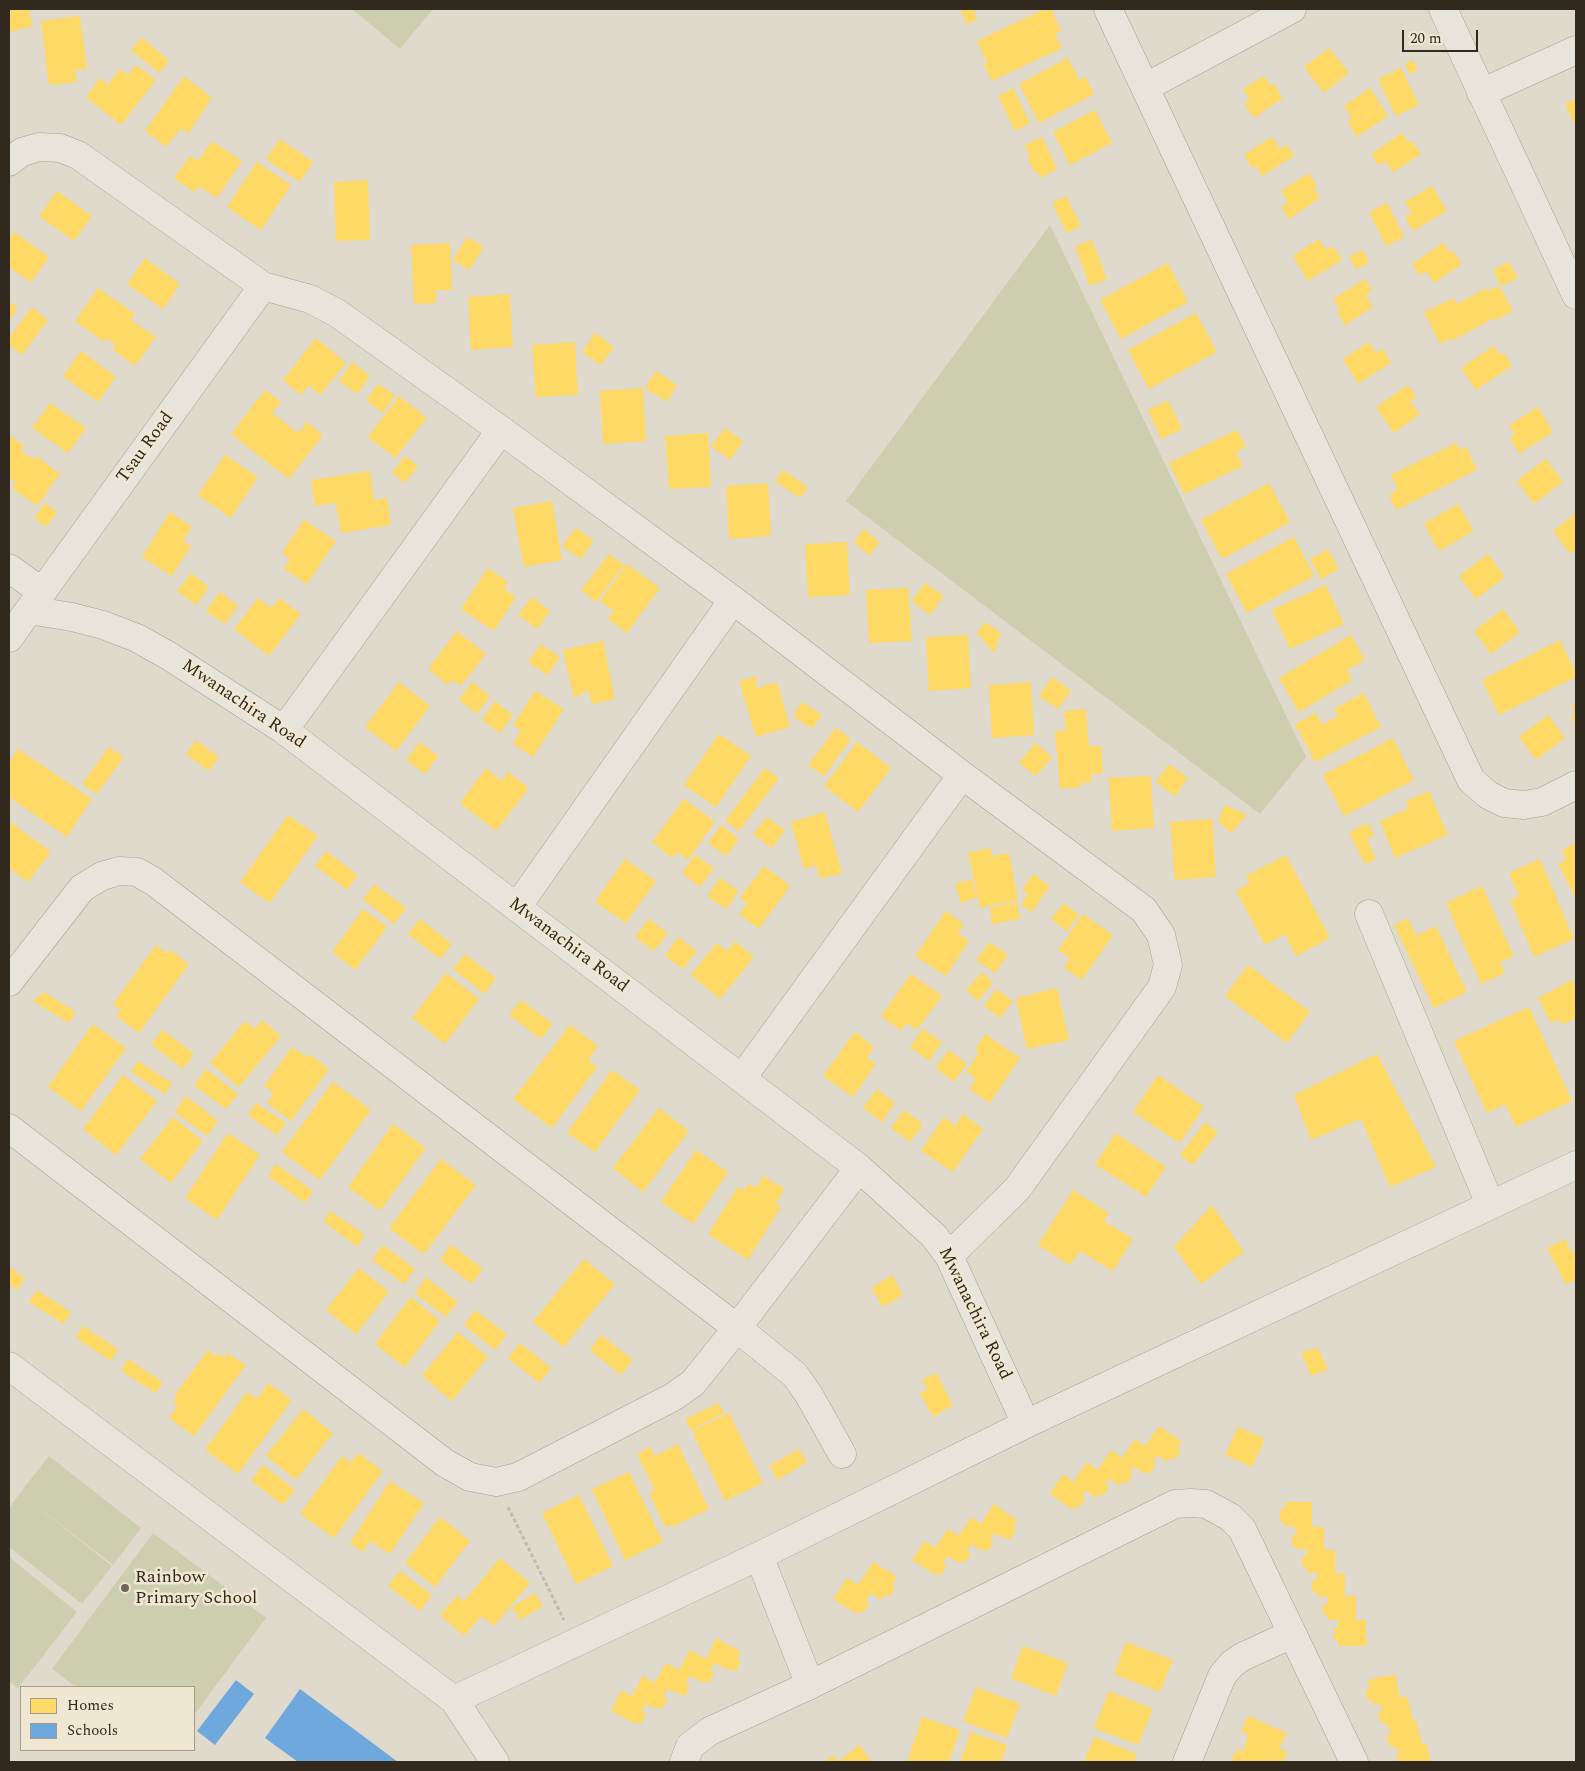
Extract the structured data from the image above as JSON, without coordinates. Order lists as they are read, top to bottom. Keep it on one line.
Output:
{"streets":{"street":["Tsau Road","Mwanachira Road"]},"crossings":[["Tsau Road","Mwanachira Road"]],"places":["Rainbow Primary School"],"legend":["Homes","Schools"],"scale_bar":"20 m"}
